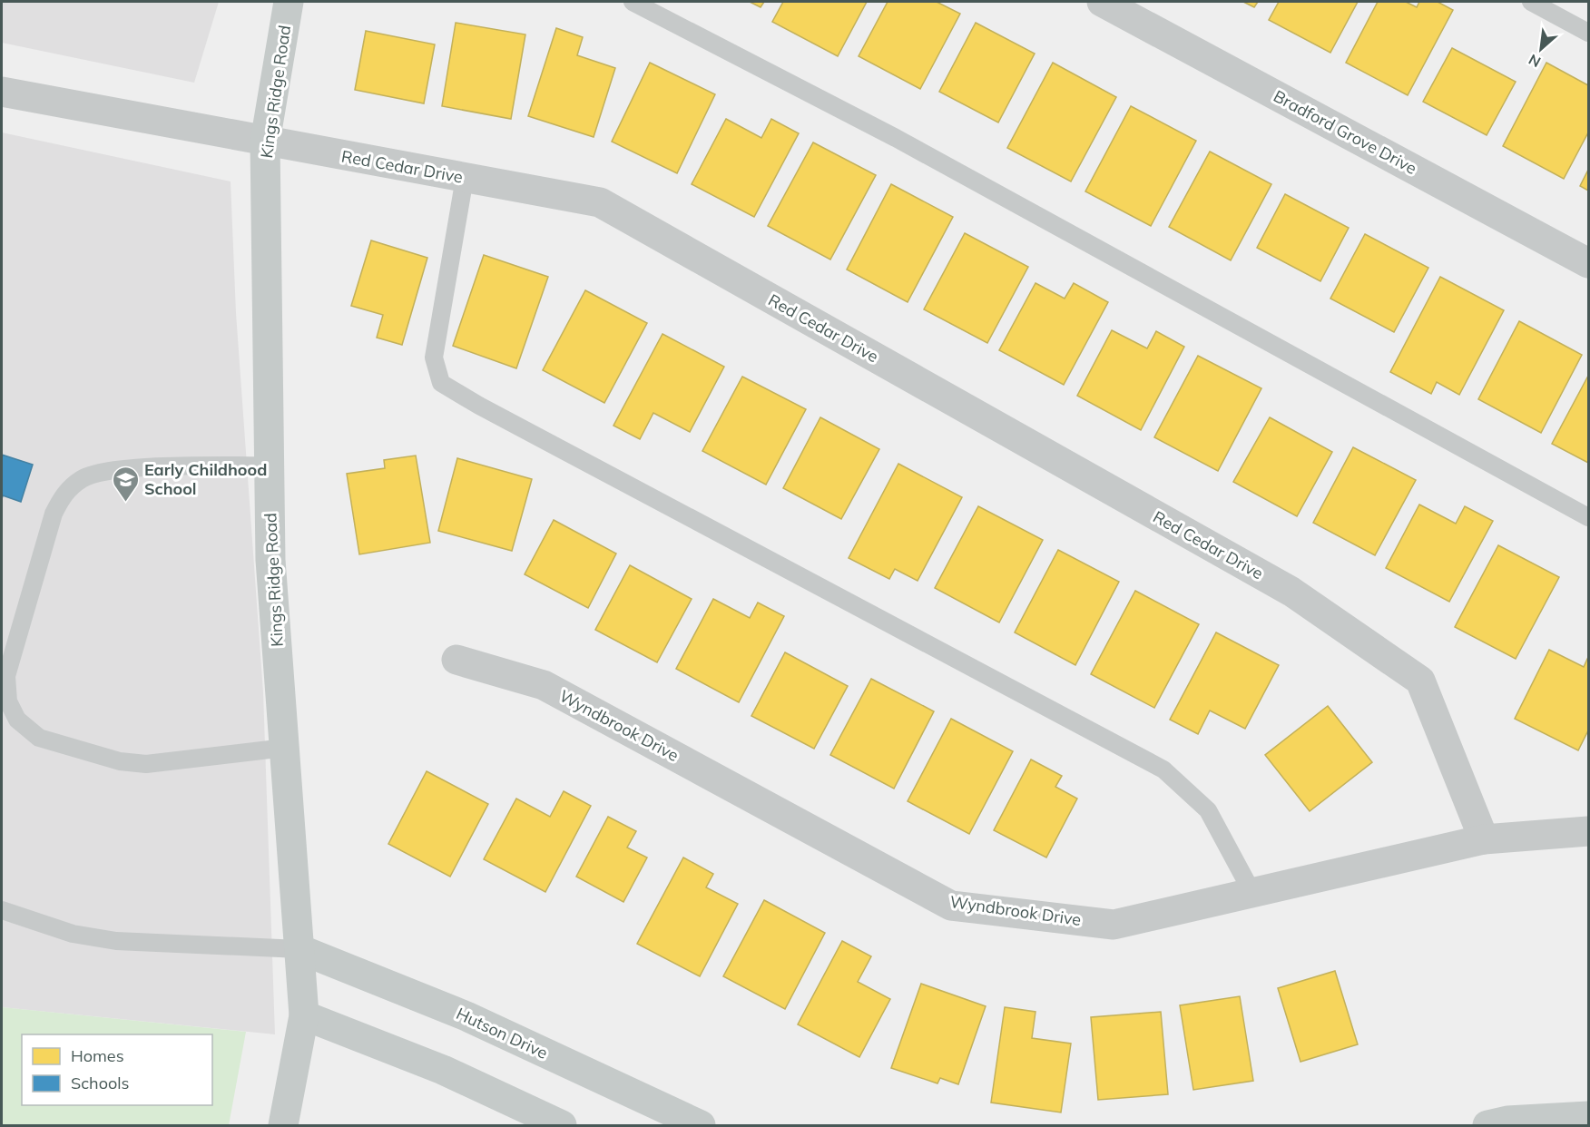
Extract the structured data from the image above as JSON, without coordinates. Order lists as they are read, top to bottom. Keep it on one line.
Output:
{"streets":{"street":["Kings Ridge Road","Bradford Grove Drive","Red Cedar Drive","Wyndbrook Drive","Hutson Drive"]},"crossings":[["Kings Ridge Road","Red Cedar Drive"],["Kings Ridge Road","Hutson Drive"],["Red Cedar Drive","Wyndbrook Drive"]],"places":{"school or university":["Early Childhood School"]},"legend":["Homes","Schools"],"north":"bottom left"}
